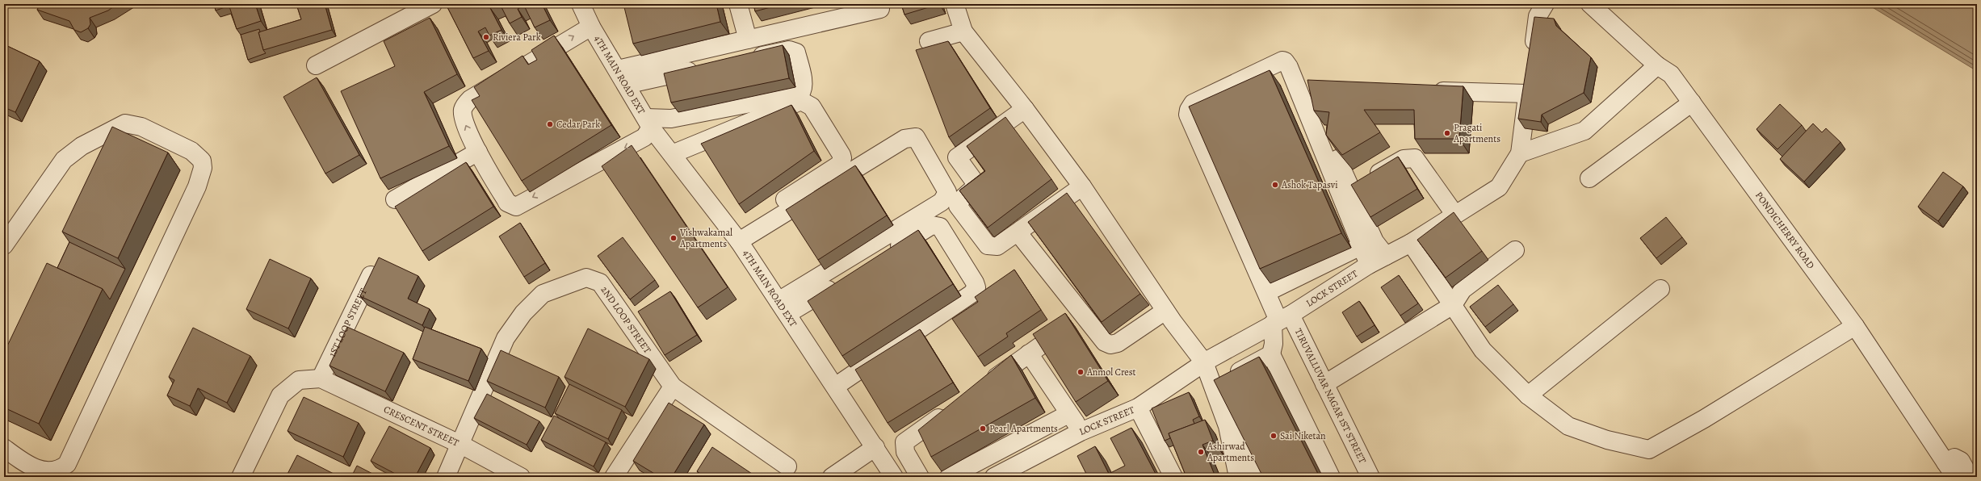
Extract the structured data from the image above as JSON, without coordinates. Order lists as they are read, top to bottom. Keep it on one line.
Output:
{"streets":{"street":["4TH MAIN ROAD EXT","PONDICHERRY ROAD","LOCK STREET","2ND LOOP STREET","1ST LOOP STREET","TIRUVALLUVAR NAGAR 1ST STREET","CRESCENT STREET"]},"crossings":[["LOCK STREET","TIRUVALLUVAR NAGAR 1ST STREET"],["2ND LOOP STREET","CRESCENT STREET"],["1ST LOOP STREET","CRESCENT STREET"]],"places":["Riviera Park","Cedar Park","Pragati Apartments","Ashok Tapasvi","Vishwakamal Apartments","Anmol Crest","Pearl Apartments","Sai Niketan","Ashirwad Apartments"]}
